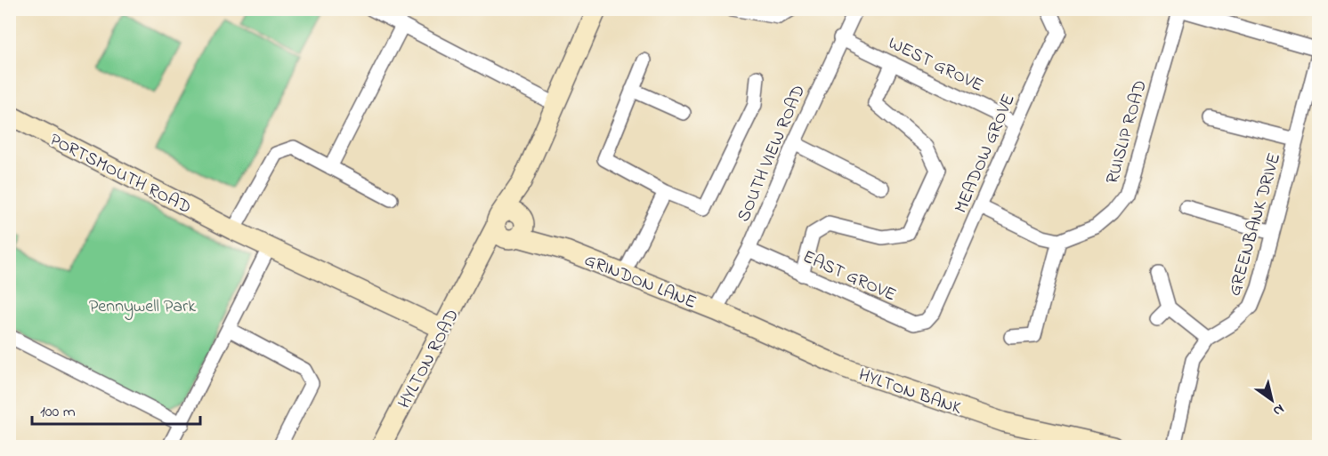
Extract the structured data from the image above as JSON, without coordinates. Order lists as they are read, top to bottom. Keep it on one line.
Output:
{"streets":{"street":["WEST GROVE","RUISLIP ROAD","SOUTH VIEW ROAD","MEADOW GROVE","PORTSMOUTH ROAD","GREENBANK DRIVE","EAST GROVE","GRINDON LANE","HYLTON ROAD","HYLTON BANK"]},"crossings":[["WEST GROVE","SOUTH VIEW ROAD"],["WEST GROVE","MEADOW GROVE"],["SOUTH VIEW ROAD","EAST GROVE"],["SOUTH VIEW ROAD","GRINDON LANE"],["SOUTH VIEW ROAD","HYLTON BANK"],["MEADOW GROVE","EAST GROVE"],["PORTSMOUTH ROAD","HYLTON ROAD"],["GRINDON LANE","HYLTON ROAD"],["GRINDON LANE","HYLTON BANK"]],"parks":["Pennywell Park"],"scale_bar":"100 m","north":"bottom right"}
